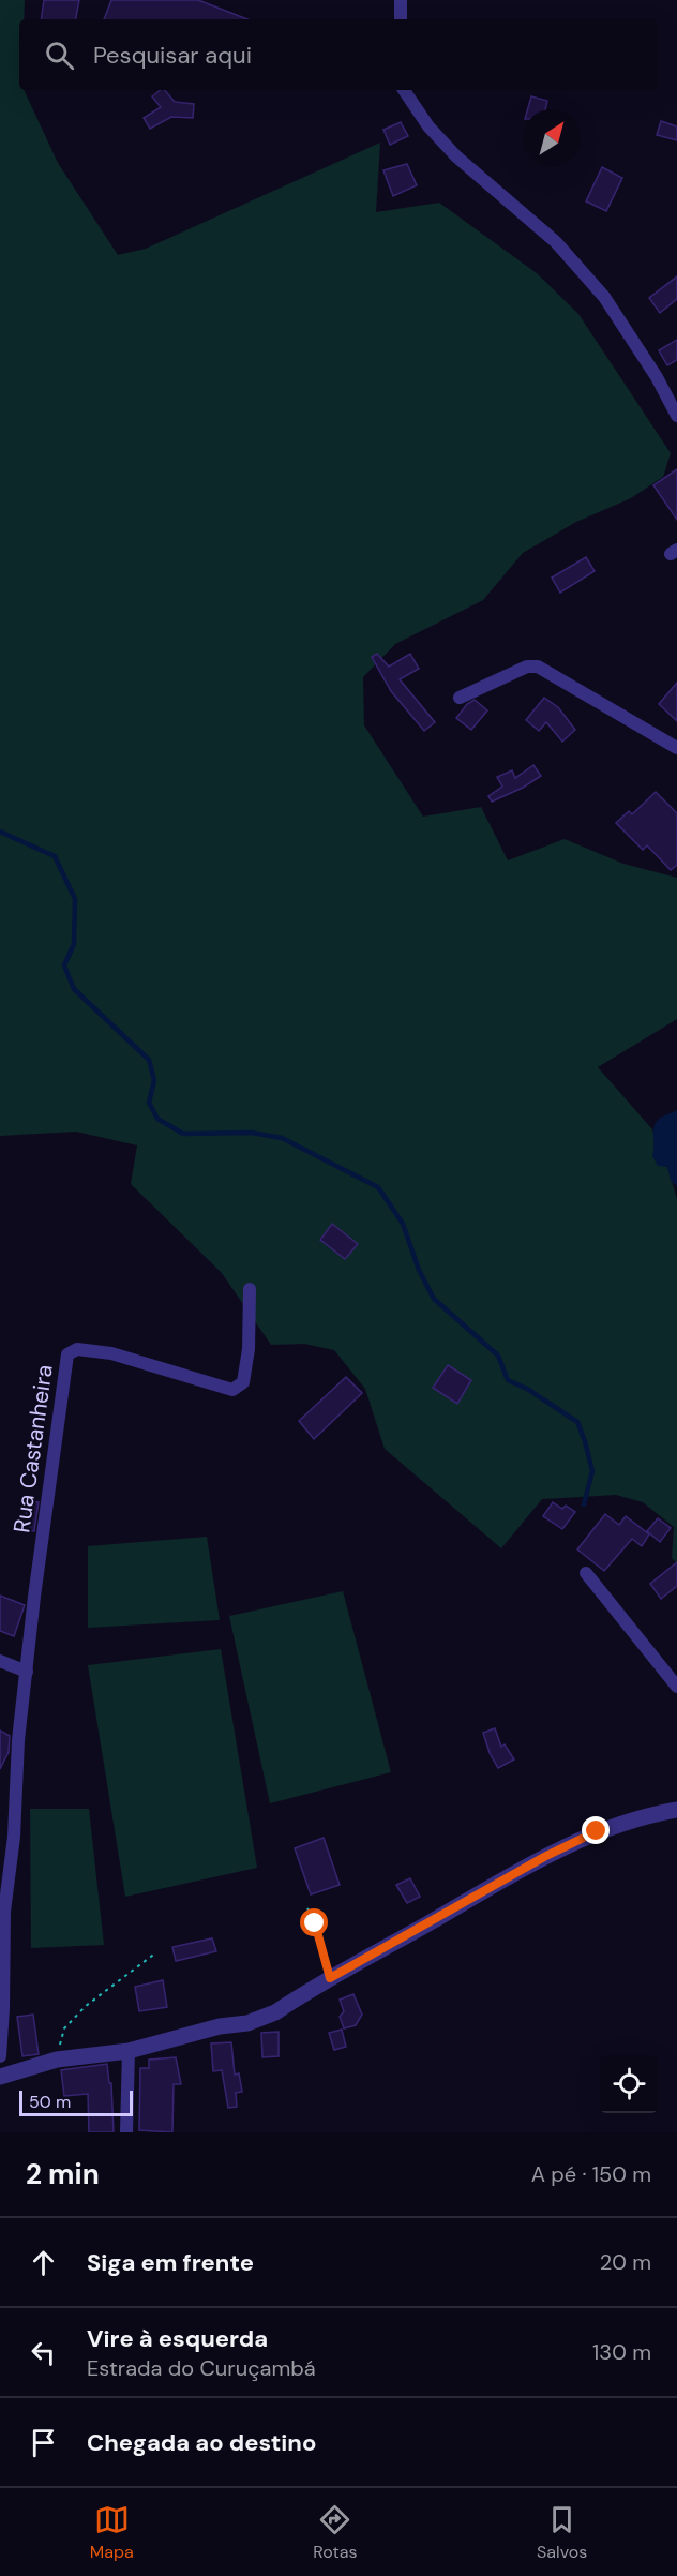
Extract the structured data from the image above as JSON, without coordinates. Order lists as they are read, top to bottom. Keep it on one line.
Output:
{"streets":{"street":["Rua Castanheira"]},"scale_bar":"50 m","north":"top right","page":{"search":"Pesquisar aqui","scale":"50 m","heading":["2 min","A pé · 150 m"],"list":[["Siga em frente","20 m"],["Vire à esquerda","Estrada do Curuçambá","130 m"],"Chegada ao destino"],"nav":["Mapa","Rotas","Salvos"]}}
